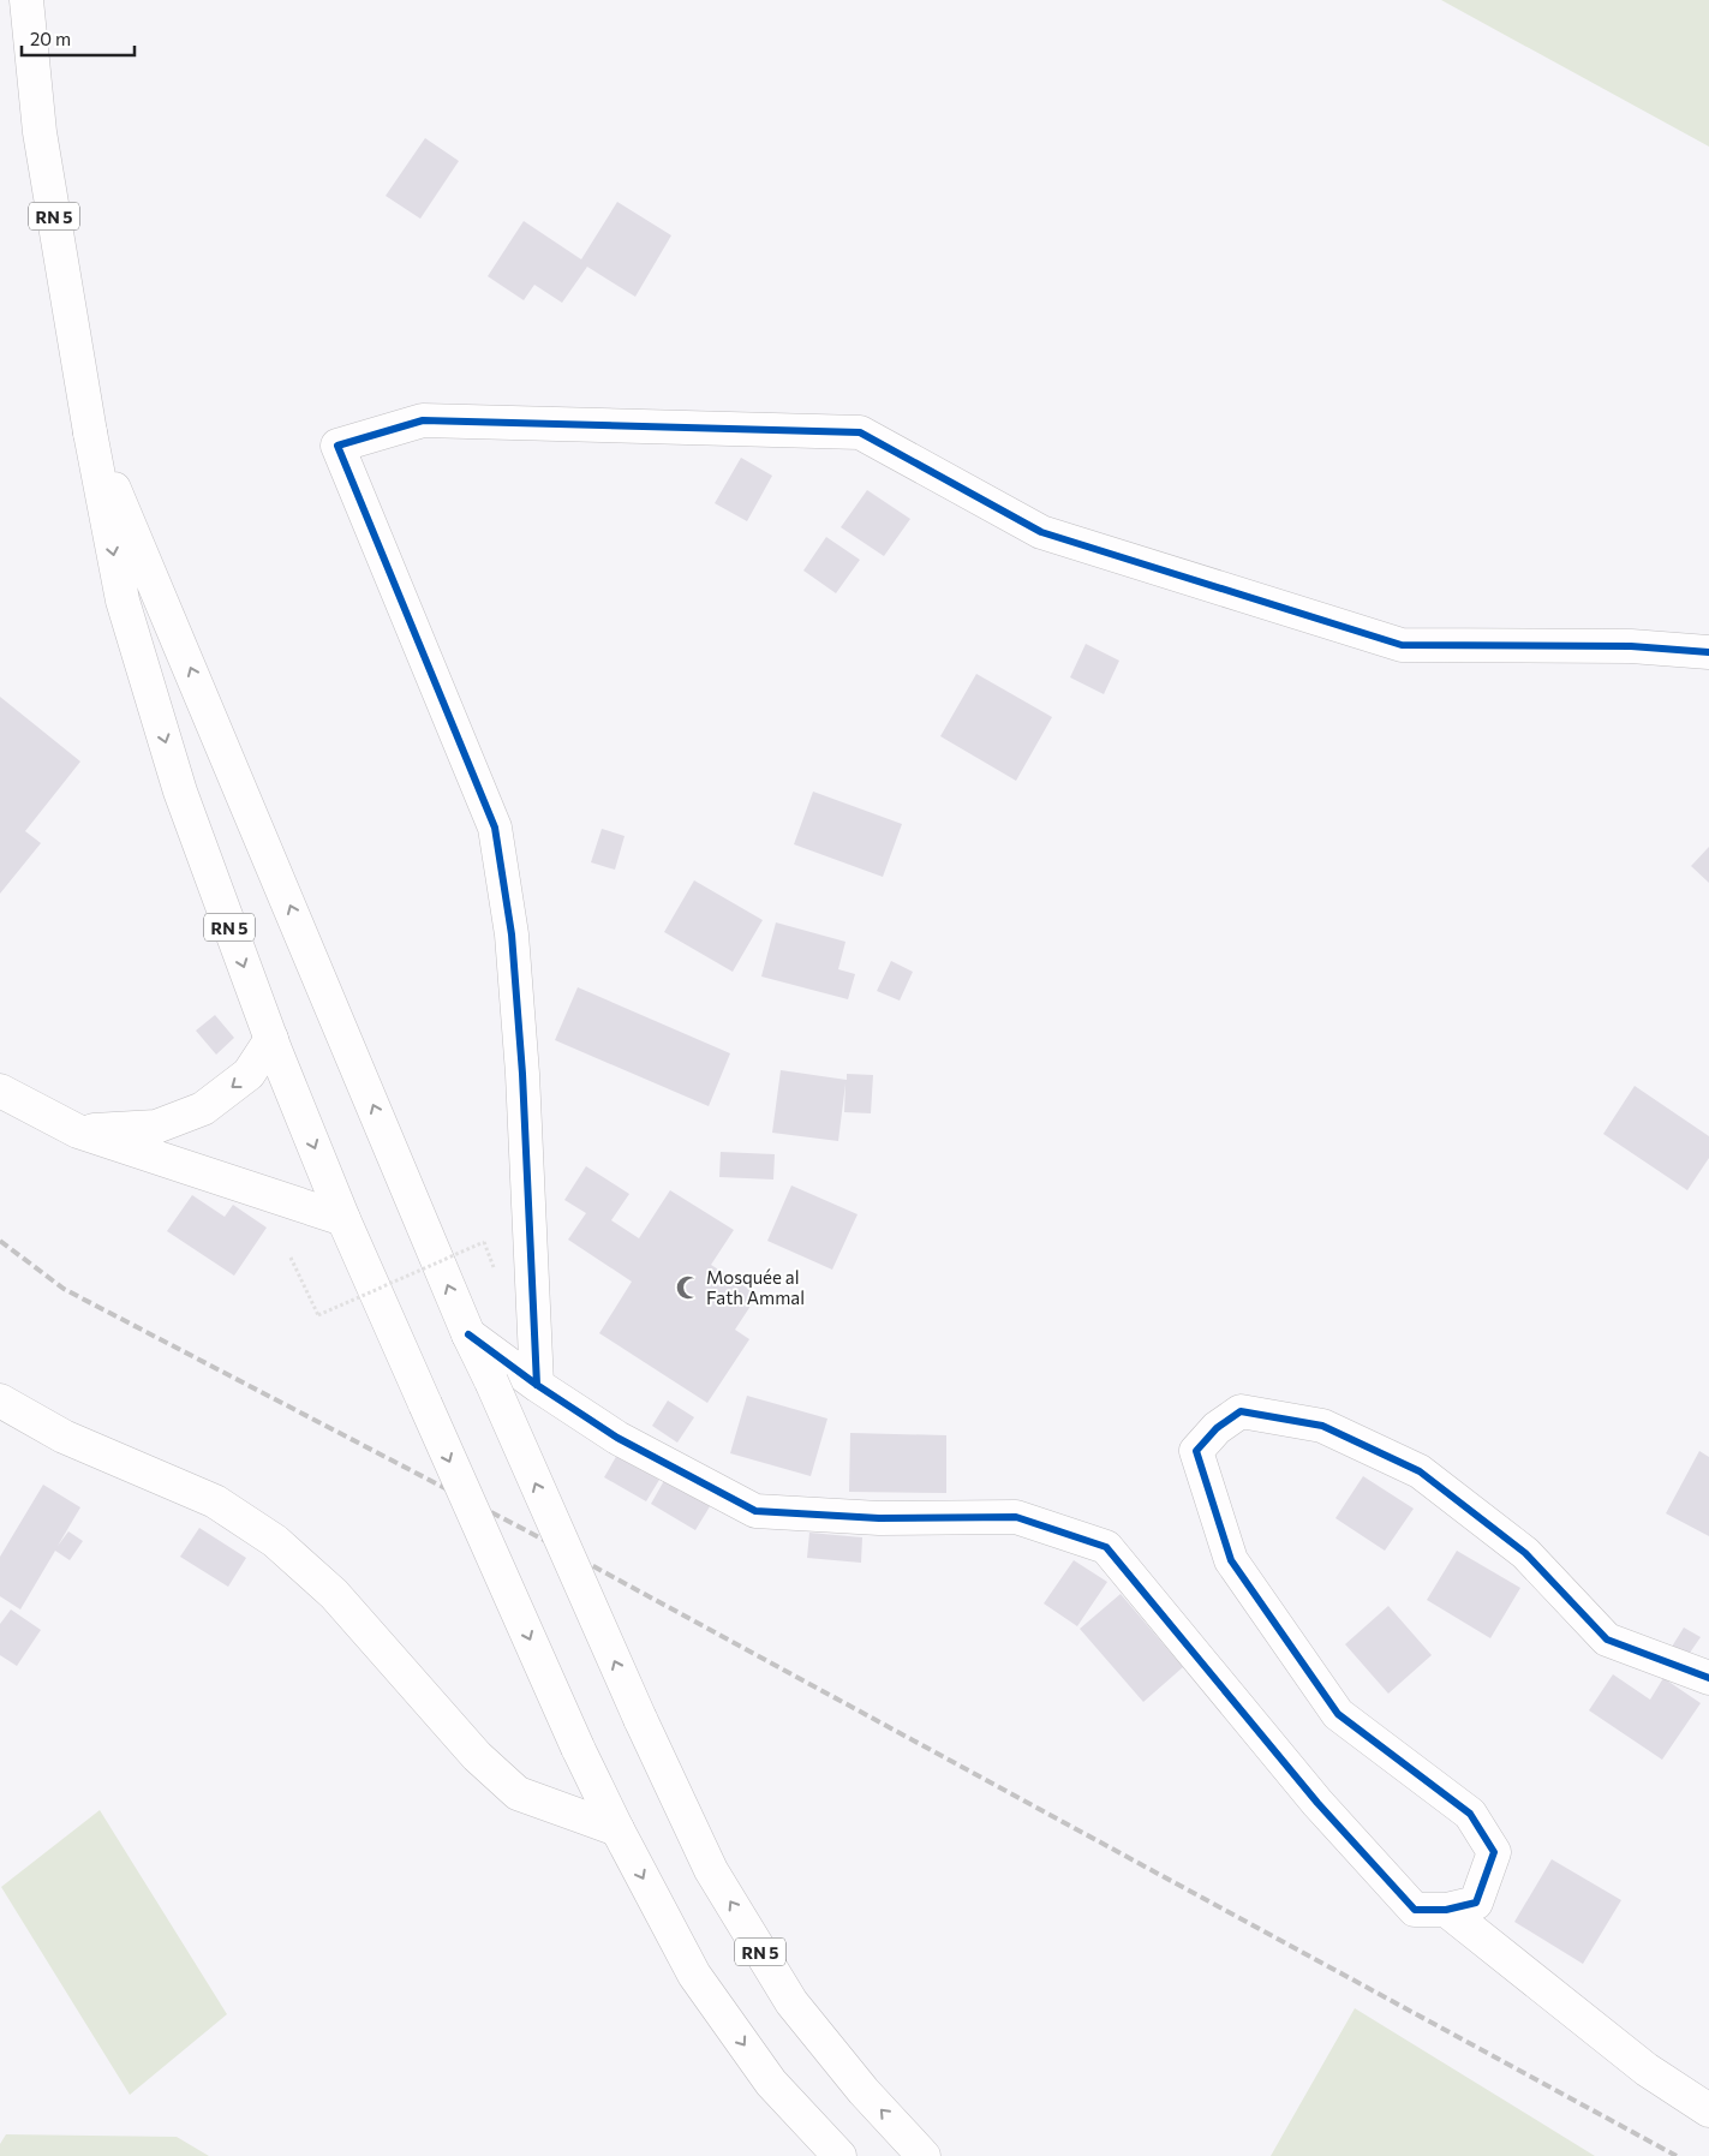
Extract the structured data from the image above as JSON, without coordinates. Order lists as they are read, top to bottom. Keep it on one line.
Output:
{"streets":{"main road":["RN 5"]},"places":{"mosque":["Mosquée al Fath Ammal"]},"scale_bar":"20 m"}
